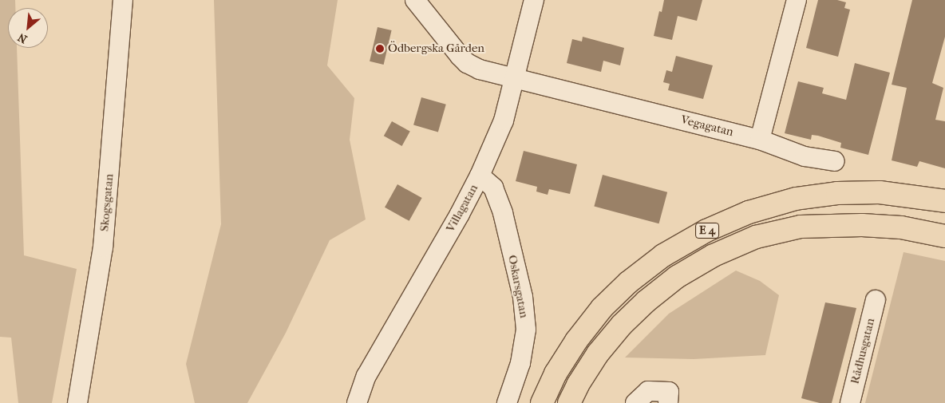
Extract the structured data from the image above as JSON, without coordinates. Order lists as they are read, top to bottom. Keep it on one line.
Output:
{"streets":{"highway":["E 4"],"street":["Vegagatan","Skogsgatan","Villagatan","Oskarsgatan","Rådhusgatan"]},"crossings":[["Vegagatan","Villagatan"],["Villagatan","Oskarsgatan"]],"places":["Ödbergska Gården"],"north":"bottom left"}
